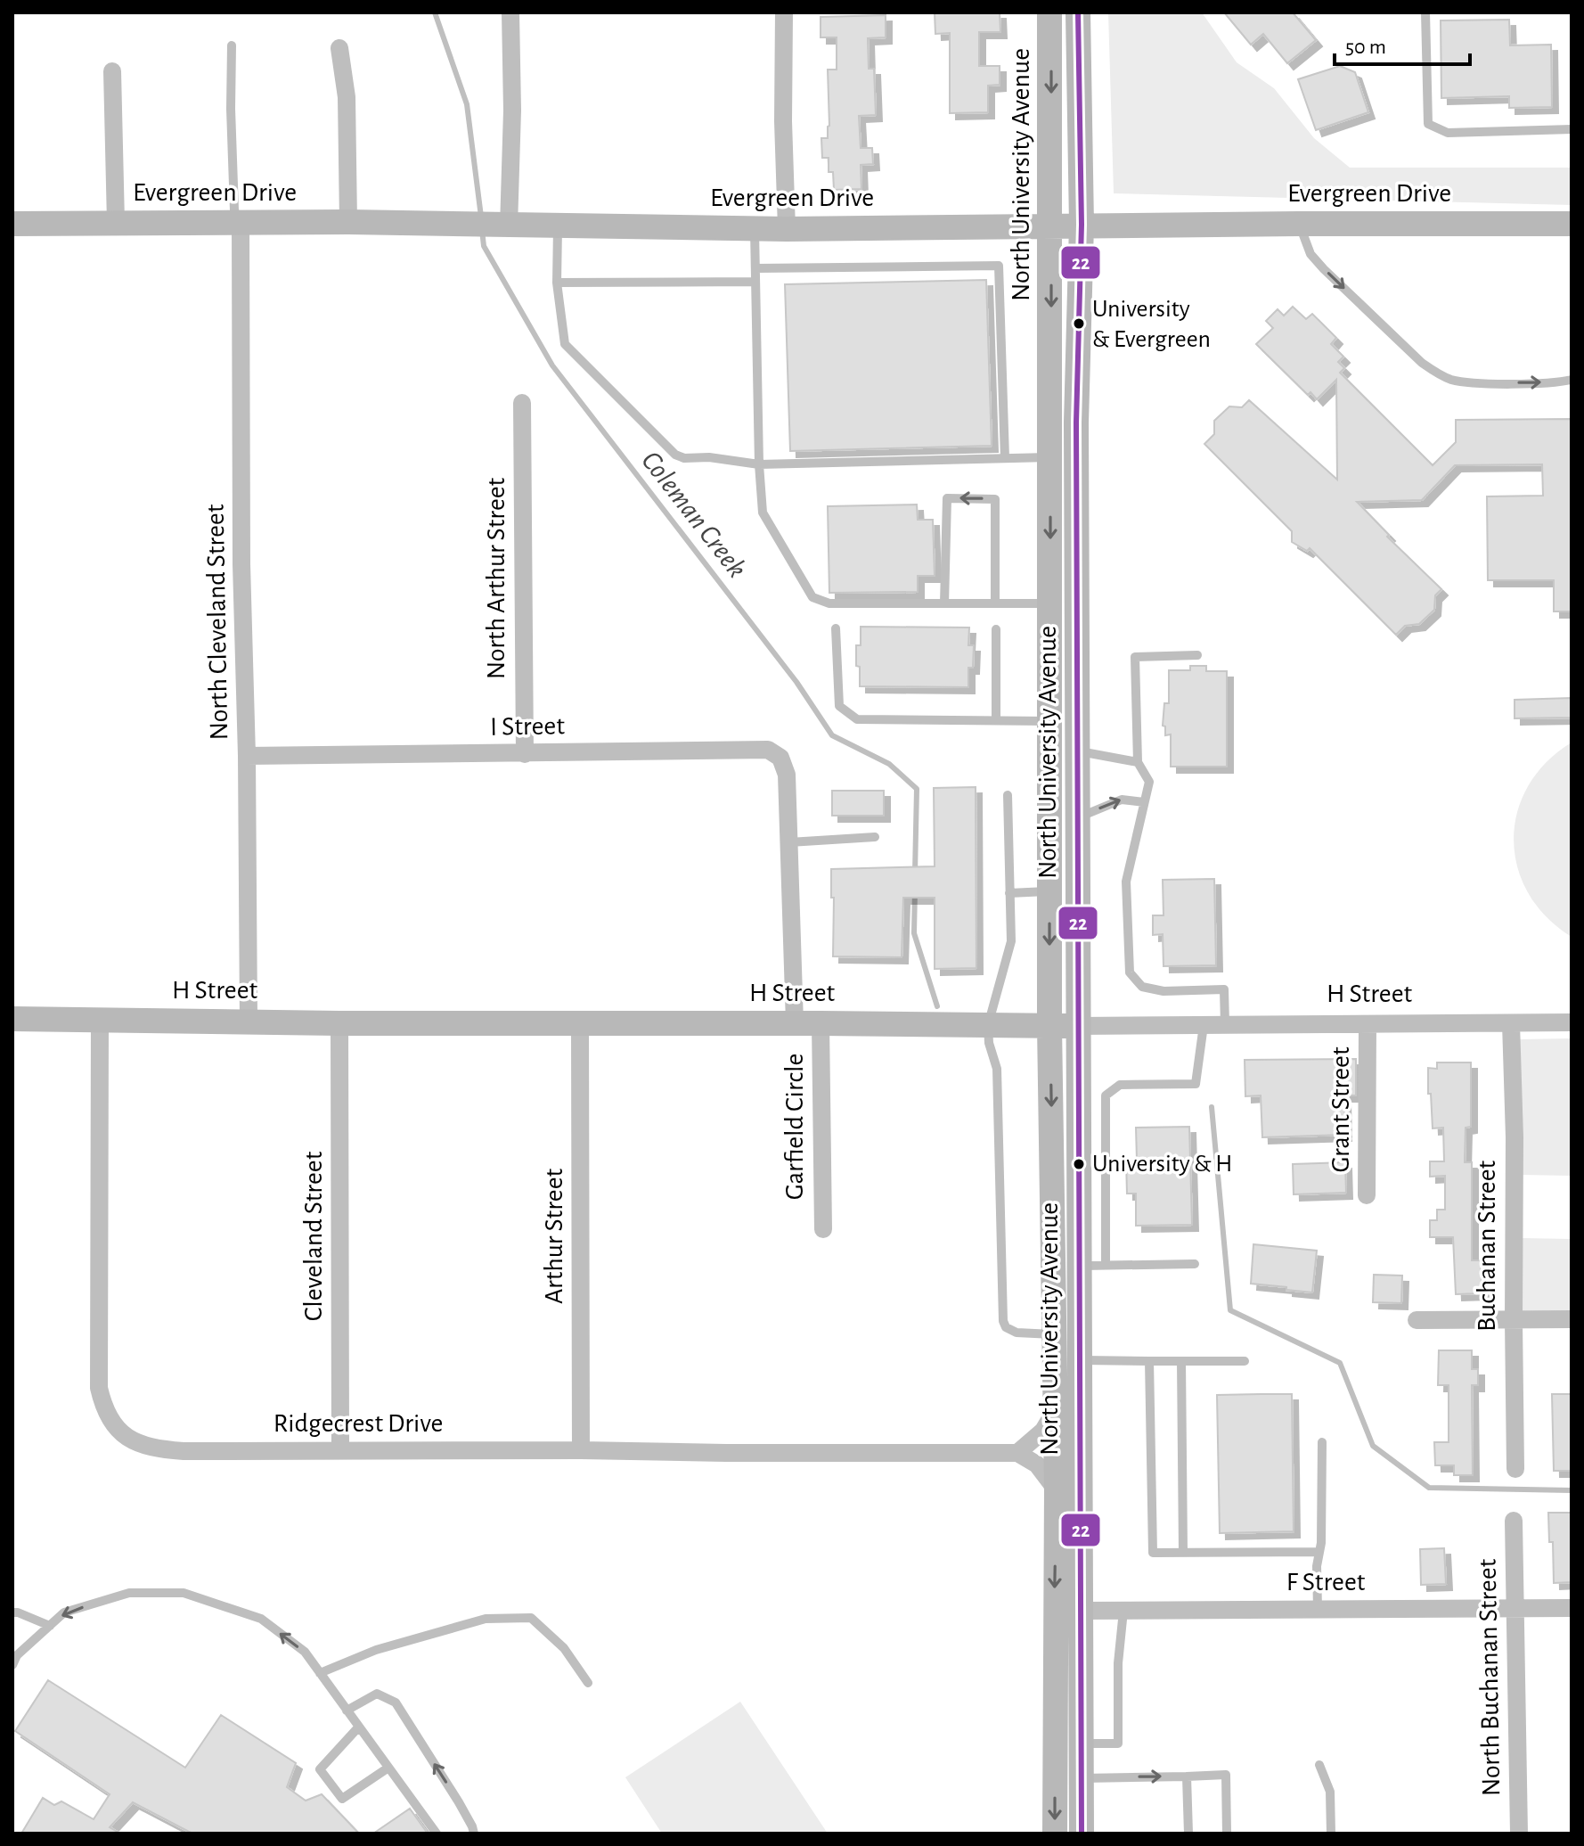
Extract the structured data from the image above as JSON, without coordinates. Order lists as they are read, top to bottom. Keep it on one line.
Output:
{"streets":{"main road":["North University Avenue","Evergreen Drive","H Street"],"street":["North Arthur Street","North Cleveland Street","I Street","Grant Street","Garfield Circle","Cleveland Street","Arthur Street","Buchanan Street","Ridgecrest Drive","F Street","North Buchanan Street"]},"crossings":[["North University Avenue","Evergreen Drive"],["North University Avenue","H Street"],["North University Avenue","F Street"],["Evergreen Drive","North Cleveland Street"],["North Arthur Street","I Street"],["North Cleveland Street","I Street"],["North Cleveland Street","H Street"],["H Street","Grant Street"],["H Street","Garfield Circle"],["H Street","Cleveland Street"],["H Street","Arthur Street"],["H Street","Buchanan Street"],["H Street","Ridgecrest Drive"],["Cleveland Street","Ridgecrest Drive"],["Arthur Street","Ridgecrest Drive"],["F Street","North Buchanan Street"]],"water":["Coleman Creek"],"places":["University & Evergreen","University & H"],"lines":["transit line 22"],"scale_bar":"50 m"}
